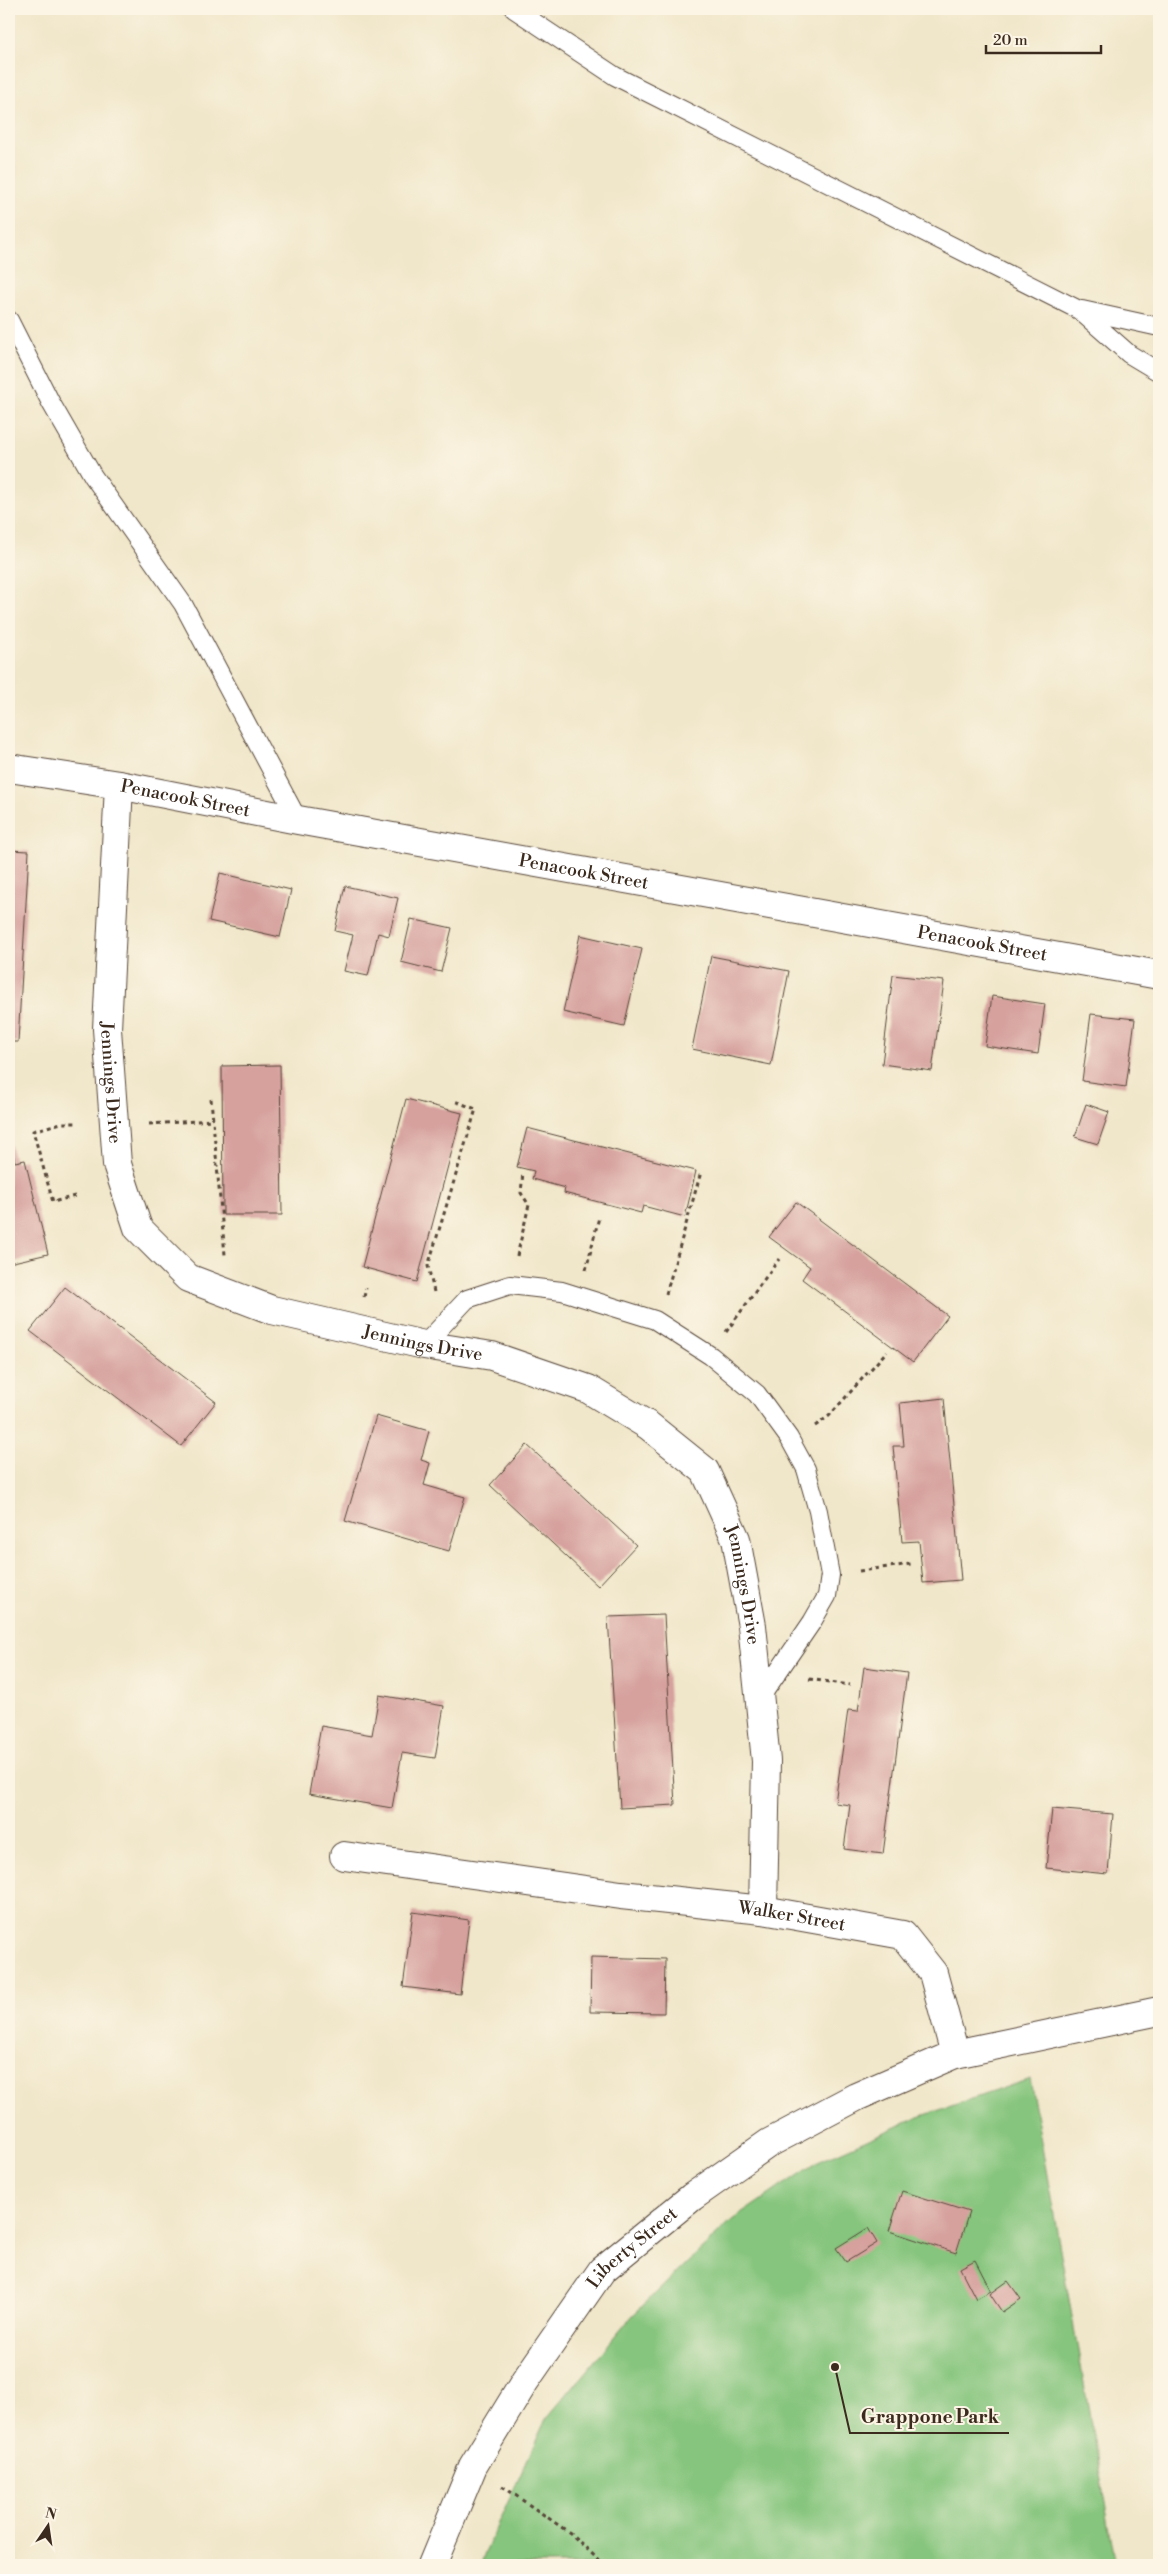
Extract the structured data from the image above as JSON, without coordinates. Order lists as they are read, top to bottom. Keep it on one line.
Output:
{"streets":{"street":["Penacook Street","Jennings Drive","Walker Street","Liberty Street"]},"crossings":[["Penacook Street","Jennings Drive"],["Jennings Drive","Walker Street"],["Walker Street","Liberty Street"]],"places":["Grappone Park"],"scale_bar":"20 m","north":"top"}
